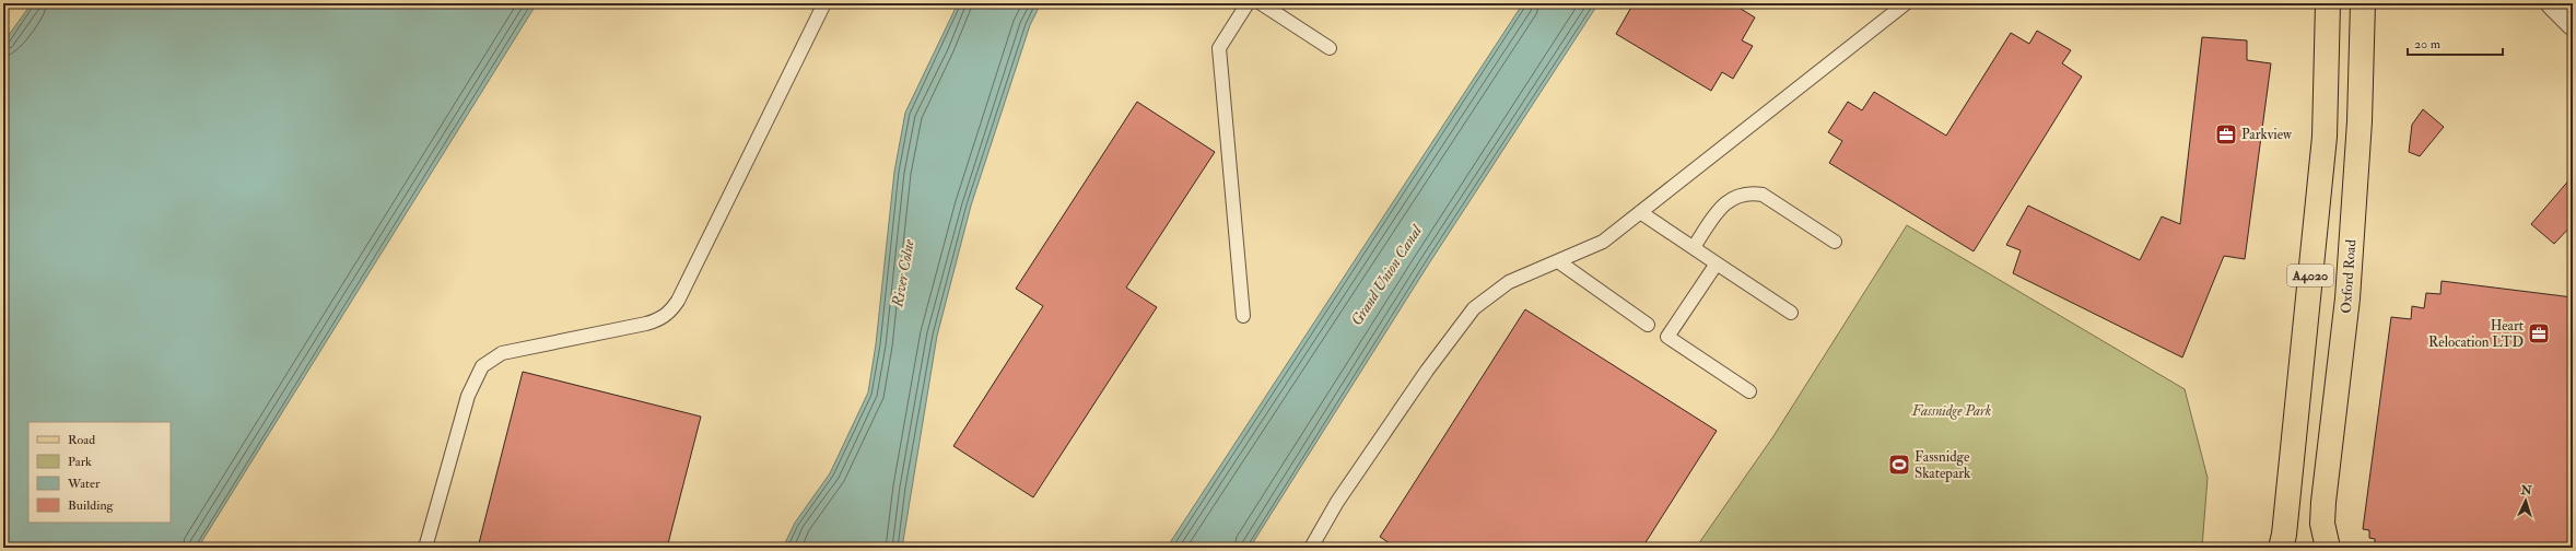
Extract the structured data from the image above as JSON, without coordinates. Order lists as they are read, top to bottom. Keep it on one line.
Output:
{"streets":{"main road":["A4020","Oxford Road"]},"water":["River Colne","Grand Union Canal"],"parks":["Fassnidge Park"],"places":{"office":["Parkview","Heart Relocation LTD"],"sports":["Fassnidge Skatepark"]},"legend":["Road","Park","Water","Building"],"scale_bar":"20 m","north":"top"}
